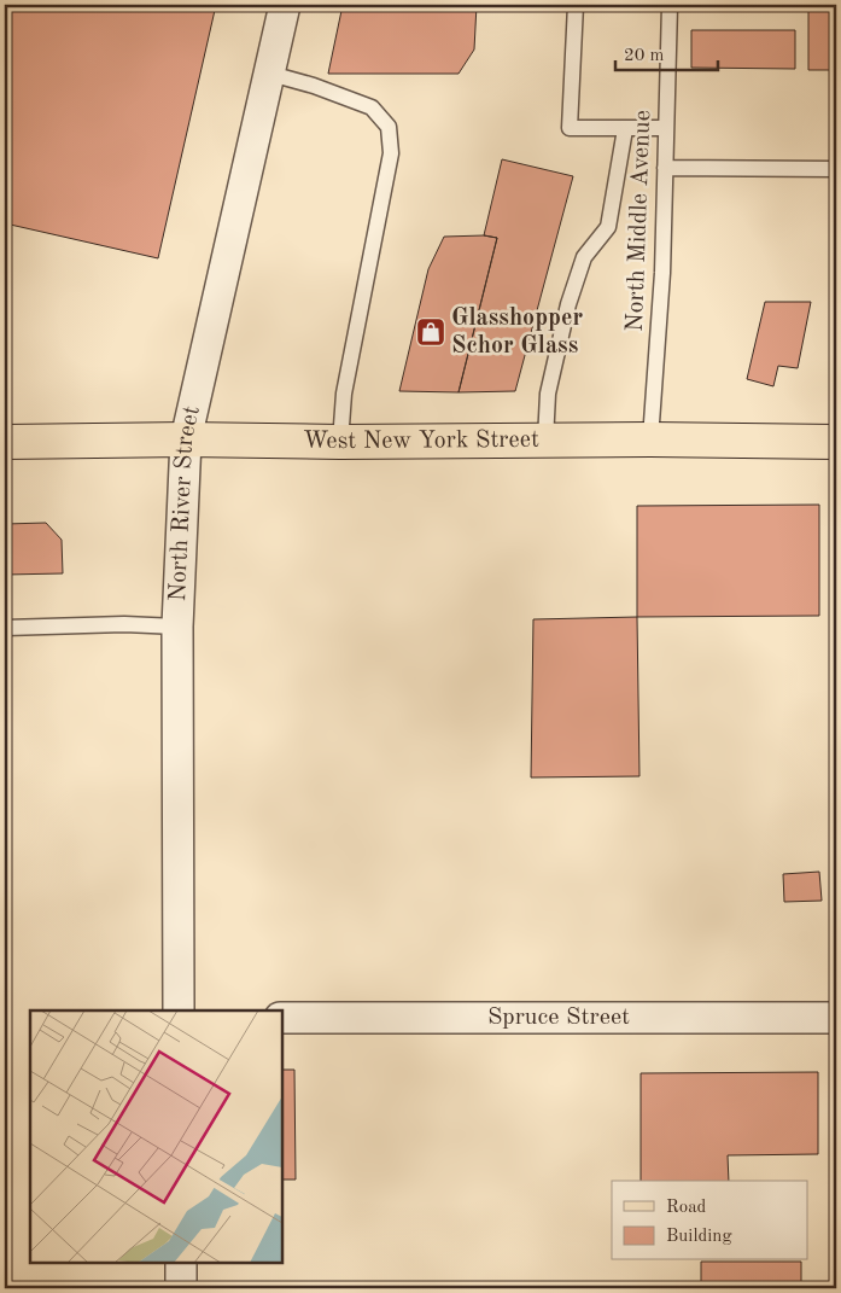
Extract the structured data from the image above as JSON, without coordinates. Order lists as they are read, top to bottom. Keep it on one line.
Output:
{"streets":{"main road":["West New York Street"],"street":["North River Street","Spruce Street"],"lane":["North Middle Avenue"]},"crossings":[["North Middle Avenue","West New York Street"],["West New York Street","North River Street"]],"places":{"shop":["Glasshopper Schor Glass"]},"legend":["Road","Building"],"scale_bar":"20 m"}
